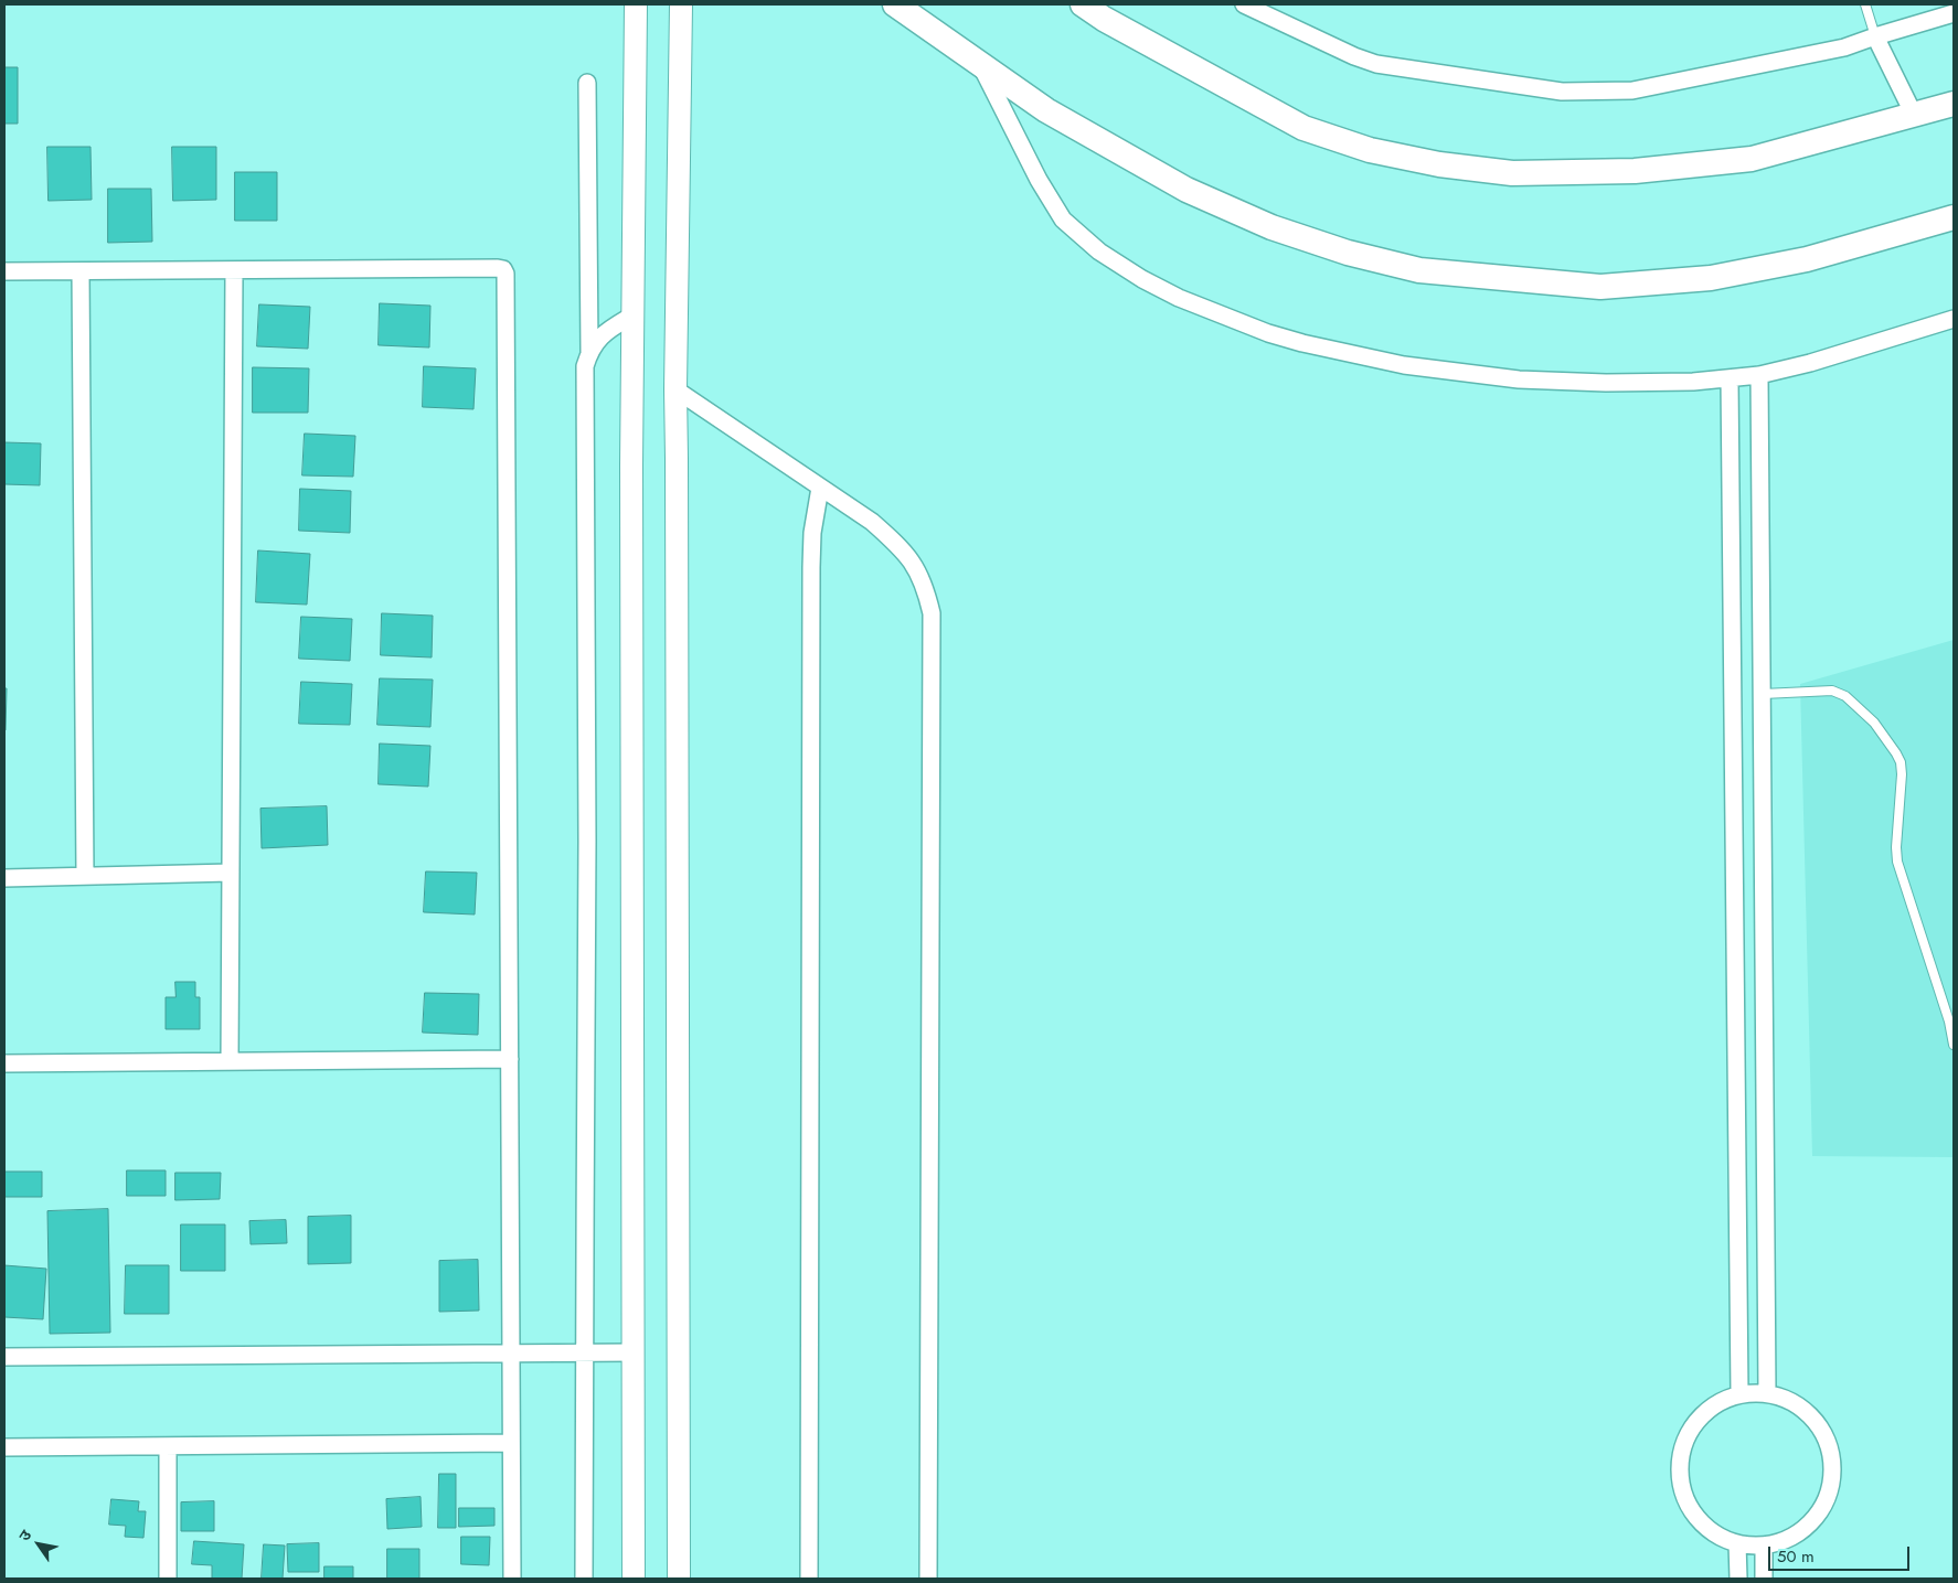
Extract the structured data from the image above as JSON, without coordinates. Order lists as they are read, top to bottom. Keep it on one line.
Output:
{"scale_bar":"50 m","north":"top left"}
